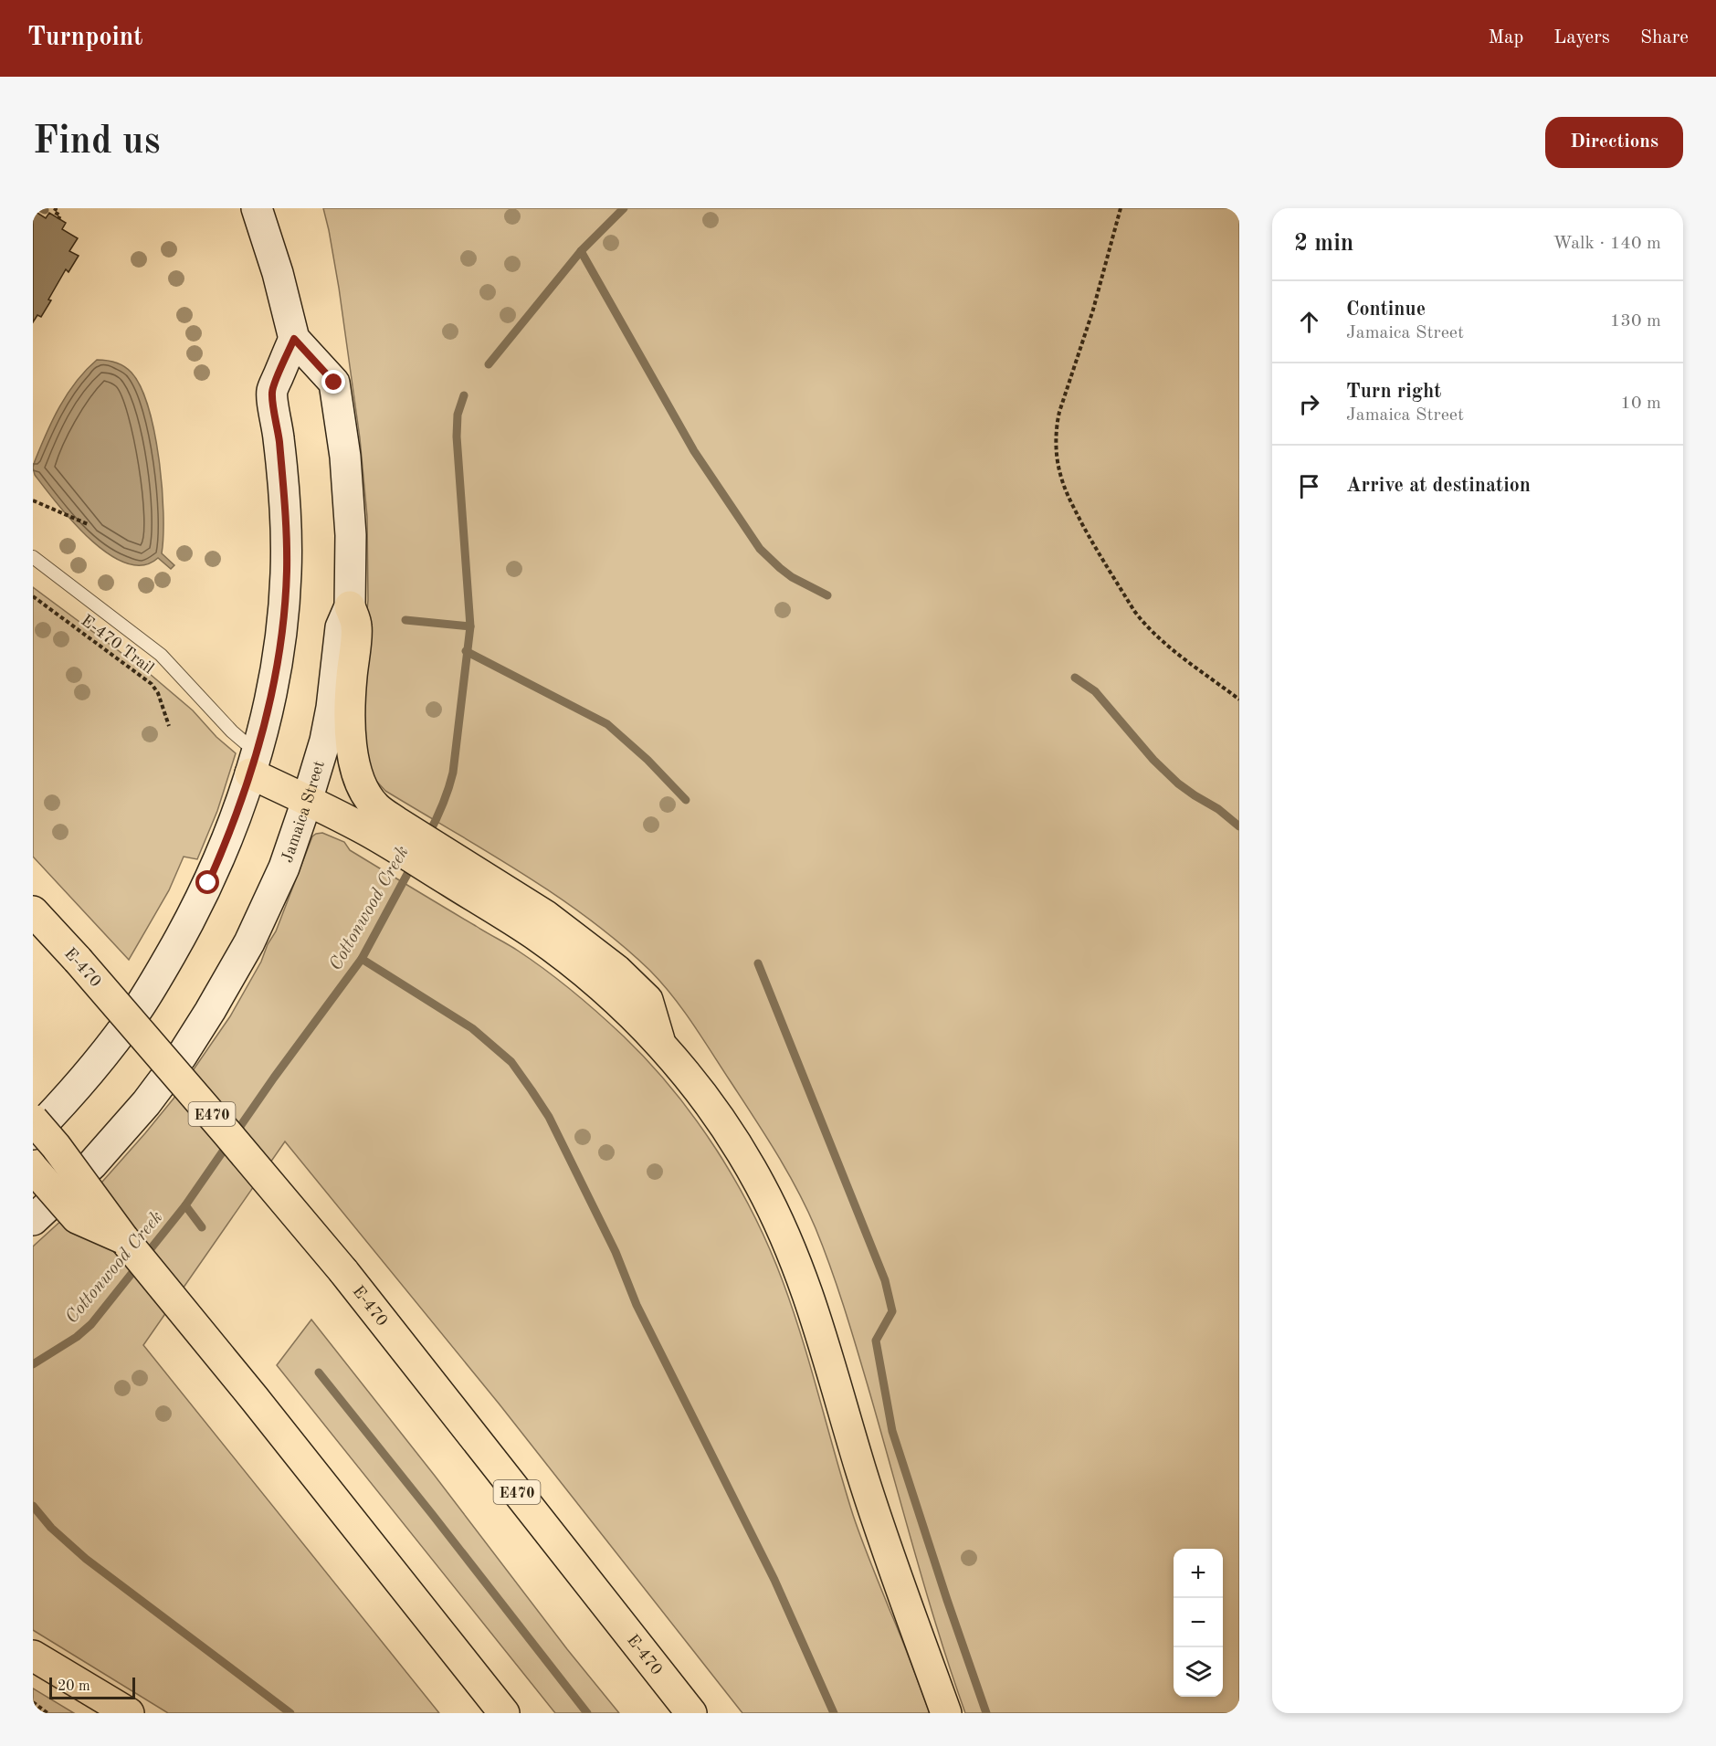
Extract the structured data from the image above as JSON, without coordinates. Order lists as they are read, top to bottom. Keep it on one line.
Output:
{"streets":{"highway":["E-470","E470"],"main road":["Jamaica Street"],"path":["E-470 Trail"]},"water":["Cottonwood Creek"],"scale_bar":"20 m","page":{"header":"Turnpoint","nav":["Map","Layers","Share"],"buttons":"Directions","title":"Find us","heading":["2 min","Walk · 140 m"],"list":[["Continue","Jamaica Street","130 m"],["Turn right","Jamaica Street","10 m"],"Arrive at destination"],"map_buttons":["+","−"],"scale":"20 m"}}
